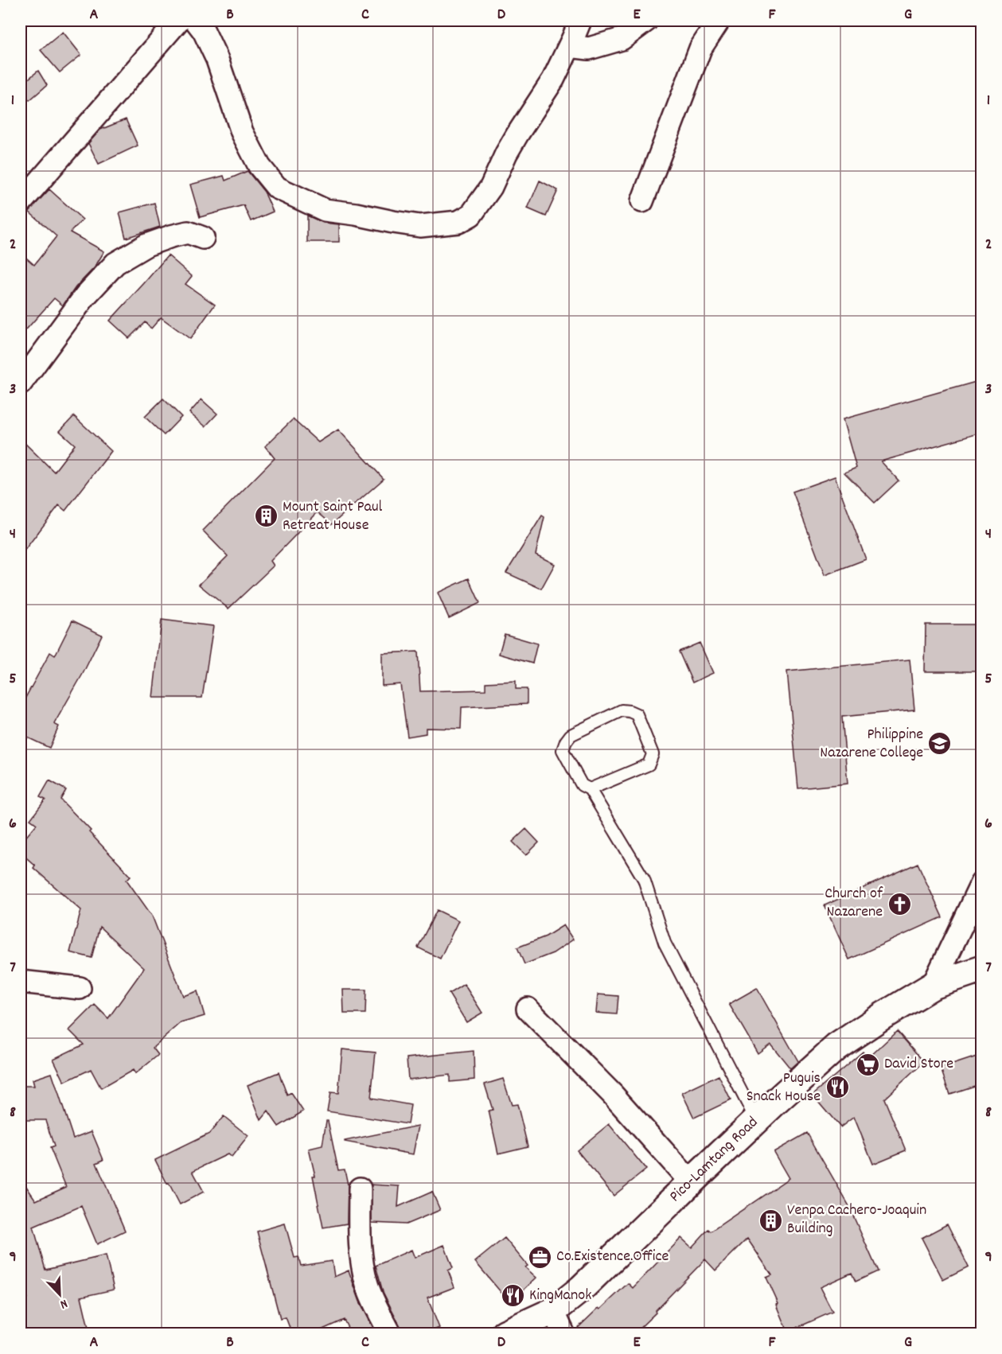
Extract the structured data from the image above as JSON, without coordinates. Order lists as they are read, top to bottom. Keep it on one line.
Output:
{"streets":{"main road":["Pico-Lamtang Road"]},"places":{"building":["Mount Saint Paul Retreat House","Venpa Cachero-Joaquin Building"],"school or university":["Philippine Nazarene College"],"church":["Church of Nazarene"],"supermarket":["David Store"],"restaurant":["Puguis Snack House","KingManok"],"office":["Co.Existence.Office"]},"north":"bottom right","grid":{"columns":["A","B","C","D","E","F","G"],"rows":["1","2","3","4","5","6","7","8","9"]}}
